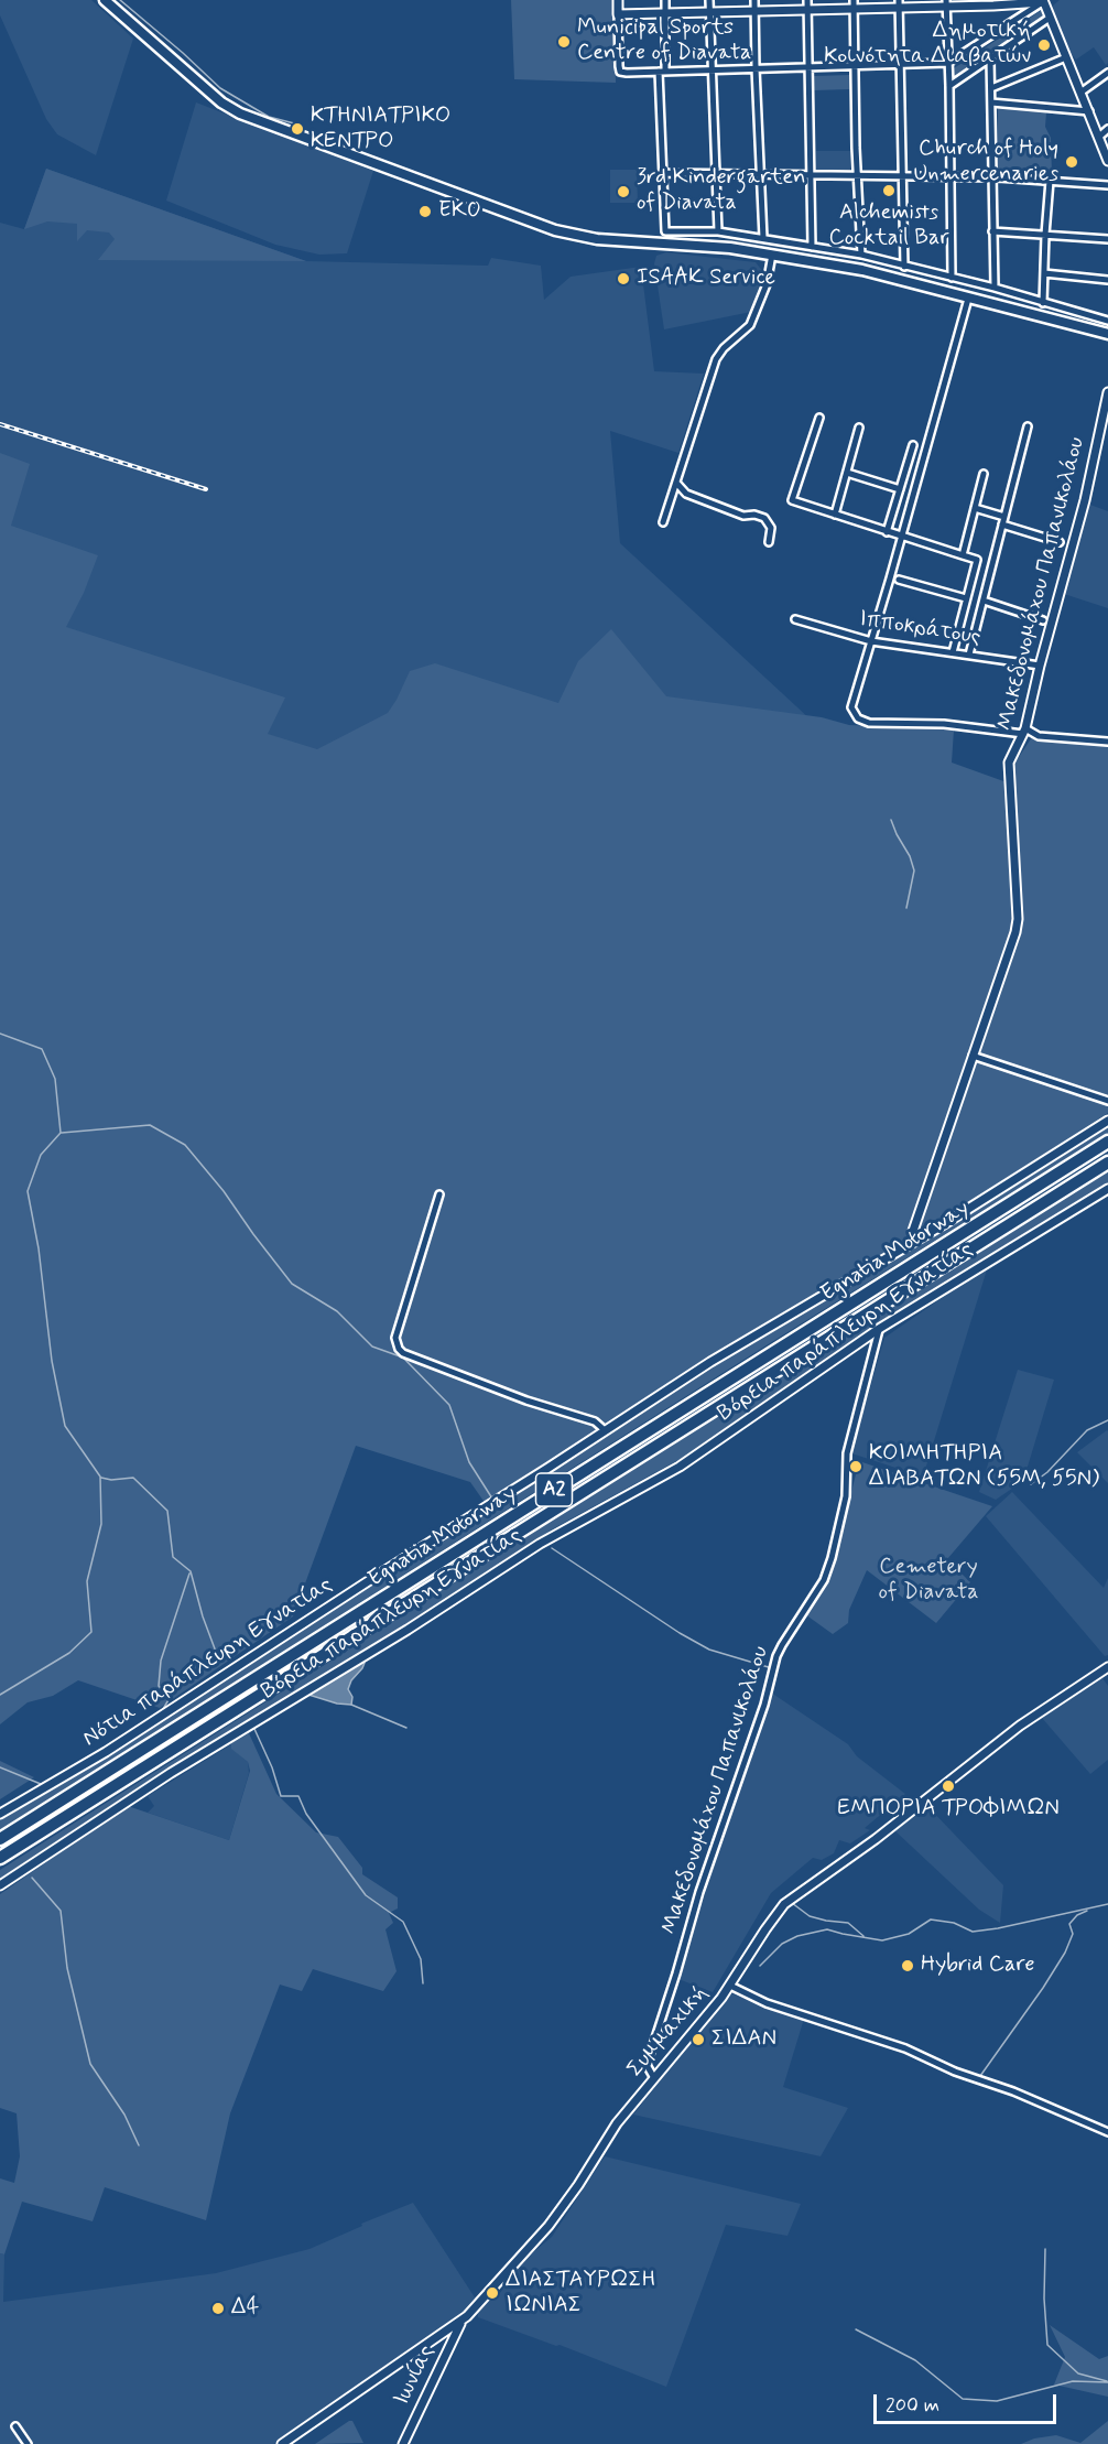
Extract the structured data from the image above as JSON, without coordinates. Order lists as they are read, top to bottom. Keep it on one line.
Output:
{"streets":{"highway":["Egnatia Motorway","Α2"],"street":["Μακεδονομάχου Παπανικολάου","Ιπποκράτους","Βόρεια παράπλευρη Εγνατίας","Νότια παράπλευρη Εγνατίας","Συμμαχική","Ιωνίας"]},"crossings":[["Μακεδονομάχου Παπανικολάου","Ιπποκράτους"],["Μακεδονομάχου Παπανικολάου","Βόρεια παράπλευρη Εγνατίας"],["Μακεδονομάχου Παπανικολάου","Νότια παράπλευρη Εγνατίας"],["Μακεδονομάχου Παπανικολάου","Συμμαχική"],["Συμμαχική","Ιωνίας"]],"parks":["Cemetery of Diavata"],"places":["Municipal Sports Centre of Diavata","Δημοτική Κοινότητα Διαβατών","ΚΤΗΝΙΑΤΡΙΚΟ ΚΕΝΤΡΟ","Church of Holy Unmercenaries","Alchemists Cocktail Bar","3rd Kindergarten of Diavata","EKO","ISAAK Service","ΚΟΙΜΗΤΗΡΙΑ ΔΙΑΒΑΤΩΝ (55Μ, 55Ν)","ΕΜΠΟΡΙΑ ΤΡΟΦΙΜΩΝ","Hybrid Care","ΣΙΔΑΝ","ΔΙΑΣΤΑΥΡΩΣΗ ΙΩΝΙΑΣ","Δ4"],"scale_bar":"200 m"}
